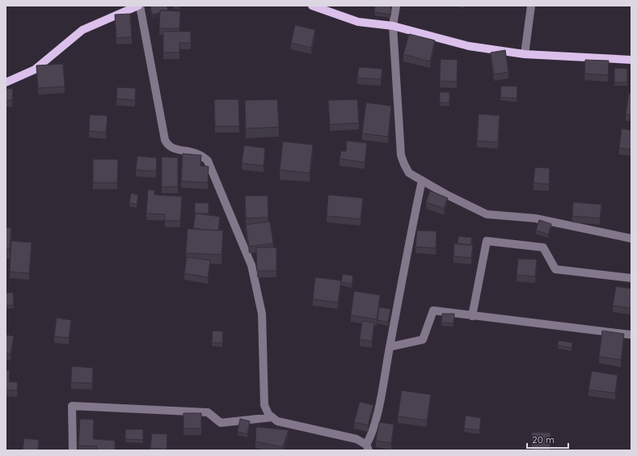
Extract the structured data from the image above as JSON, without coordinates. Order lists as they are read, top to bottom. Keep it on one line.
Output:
{"scale_bar":"20 m"}
